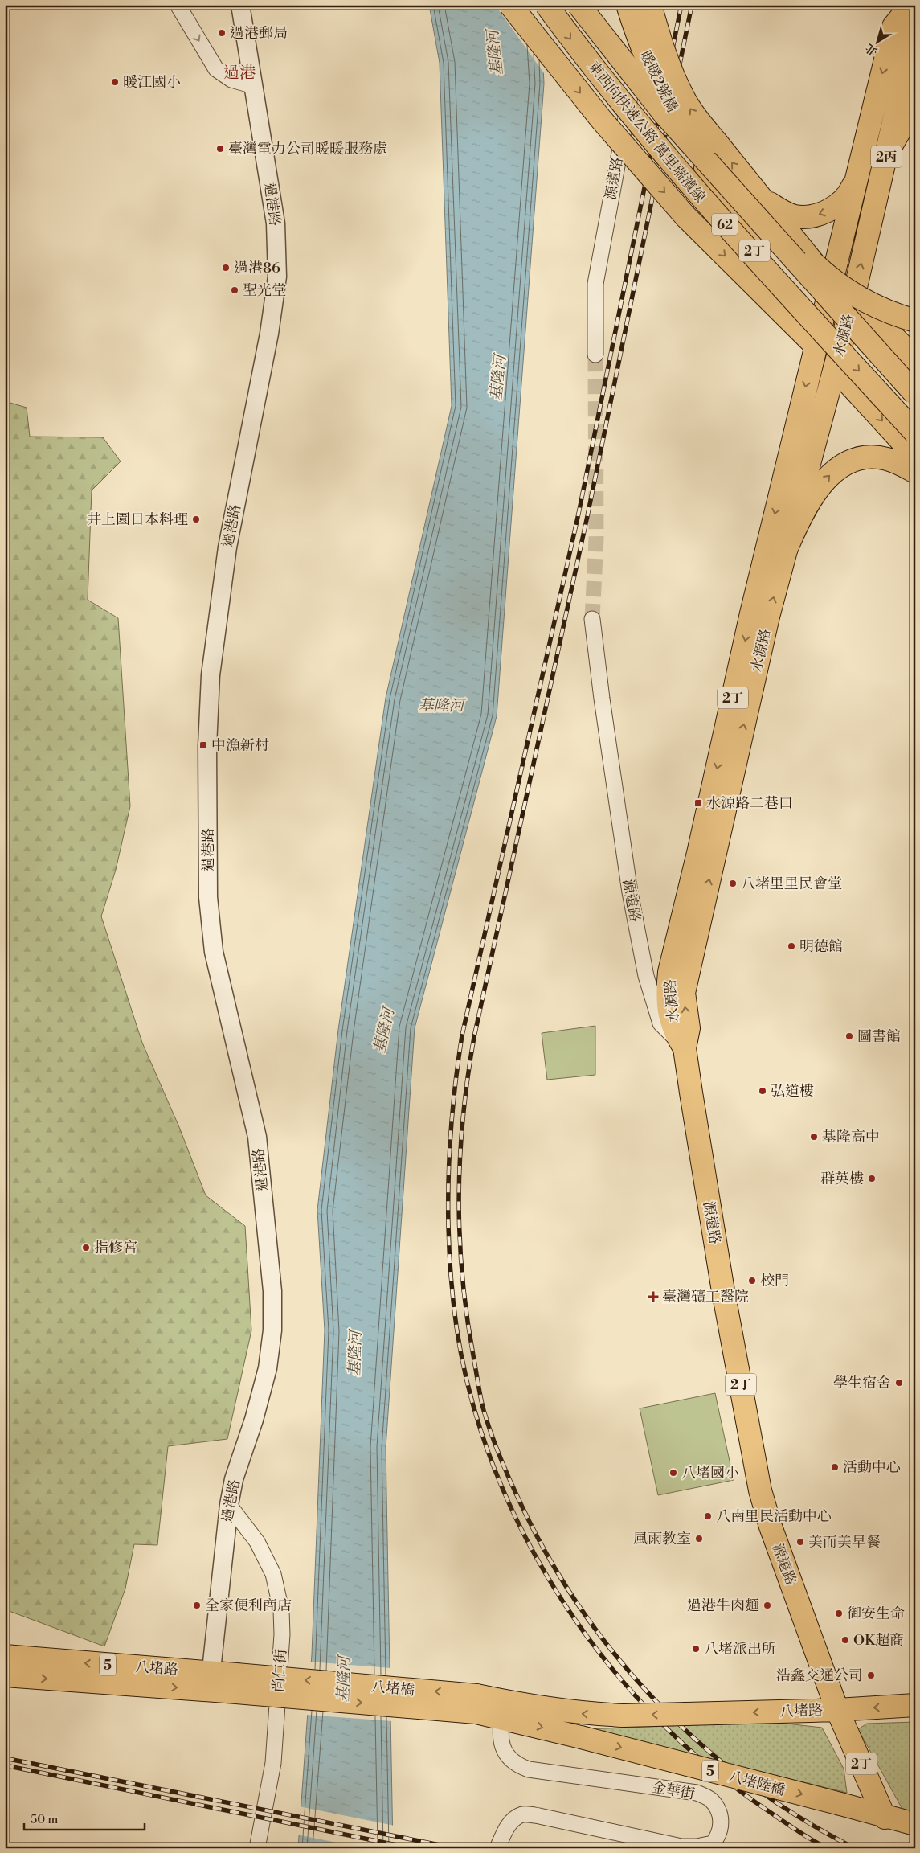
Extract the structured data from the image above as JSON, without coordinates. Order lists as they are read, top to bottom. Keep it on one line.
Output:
{"streets":{"main road":["暖暖2號橋","東西向快速公路 萬里瑞濱線","2丙","源遠路","62","2丁","水源路","5","八堵路","八堵橋","八堵陸橋"],"street":["過港路","尚仁街","金華街"]},"crossings":[["暖暖2號橋","東西向快速公路 萬里瑞濱線"],["暖暖2號橋","源遠路"],["暖暖2號橋","2丁"],["東西向快速公路 萬里瑞濱線","2丁"],["源遠路","水源路"],["源遠路","5"],["源遠路","八堵路"],["源遠路","八堵陸橋"],["過港路","八堵路"],["過港路","尚仁街"],["2丁","水源路"],["5","八堵陸橋"],["八堵路","八堵橋"],["八堵路","八堵陸橋"],["八堵路","金華街"],["八堵橋","八堵陸橋"],["八堵橋","金華街"],["八堵陸橋","金華街"]],"one_way":["八堵陸橋"],"districts":["過港"],"water":["基隆河"],"places":{"other":["過港郵局","暖江國小","臺灣電力公司暖暖服務處","過港86","聖光堂","井上園日本料理","八堵里里民會堂","明德館","圖書館","弘道樓","基隆高中","群英樓","指修宮","校門","學生宿舍","活動中心","八堵國小","八南里民活動中心","風雨教室","美而美早餐","全家便利商店","過港牛肉麵","御安生命","OK超商","八堵派出所","浩鑫交通公司"],"transit":["中漁新村","水源路二巷口"],"health":["臺灣礦工醫院"]},"scale_bar":"50 m","north":"bottom left"}
